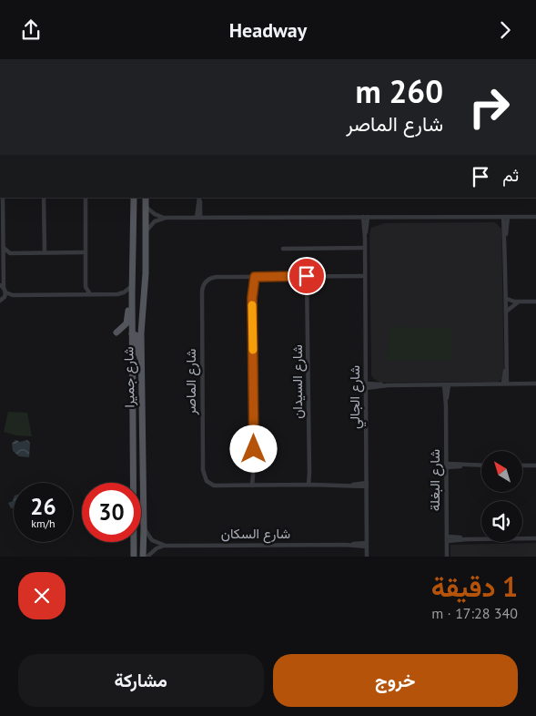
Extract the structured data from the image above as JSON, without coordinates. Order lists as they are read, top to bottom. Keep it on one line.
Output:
{"streets":{"main road":["شارع جميرا"],"street":["شارع الماصر","شارع السيدان","شارع الجالي","شارع البغلة","شارع السكان"]},"crossings":[["شارع الماصر","شارع السيدان"],["شارع الماصر","شارع الجالي"],["شارع الجالي","شارع السكان"]],"north":"top left","page":{"header":"Headway","turn":["260 m","شارع الماصر"],"then":"ثم","speed":"26 km/h","limit":"30","heading":["1 دقيقة","340 m · 17:28"],"buttons":["خروج","مشاركة"]}}
